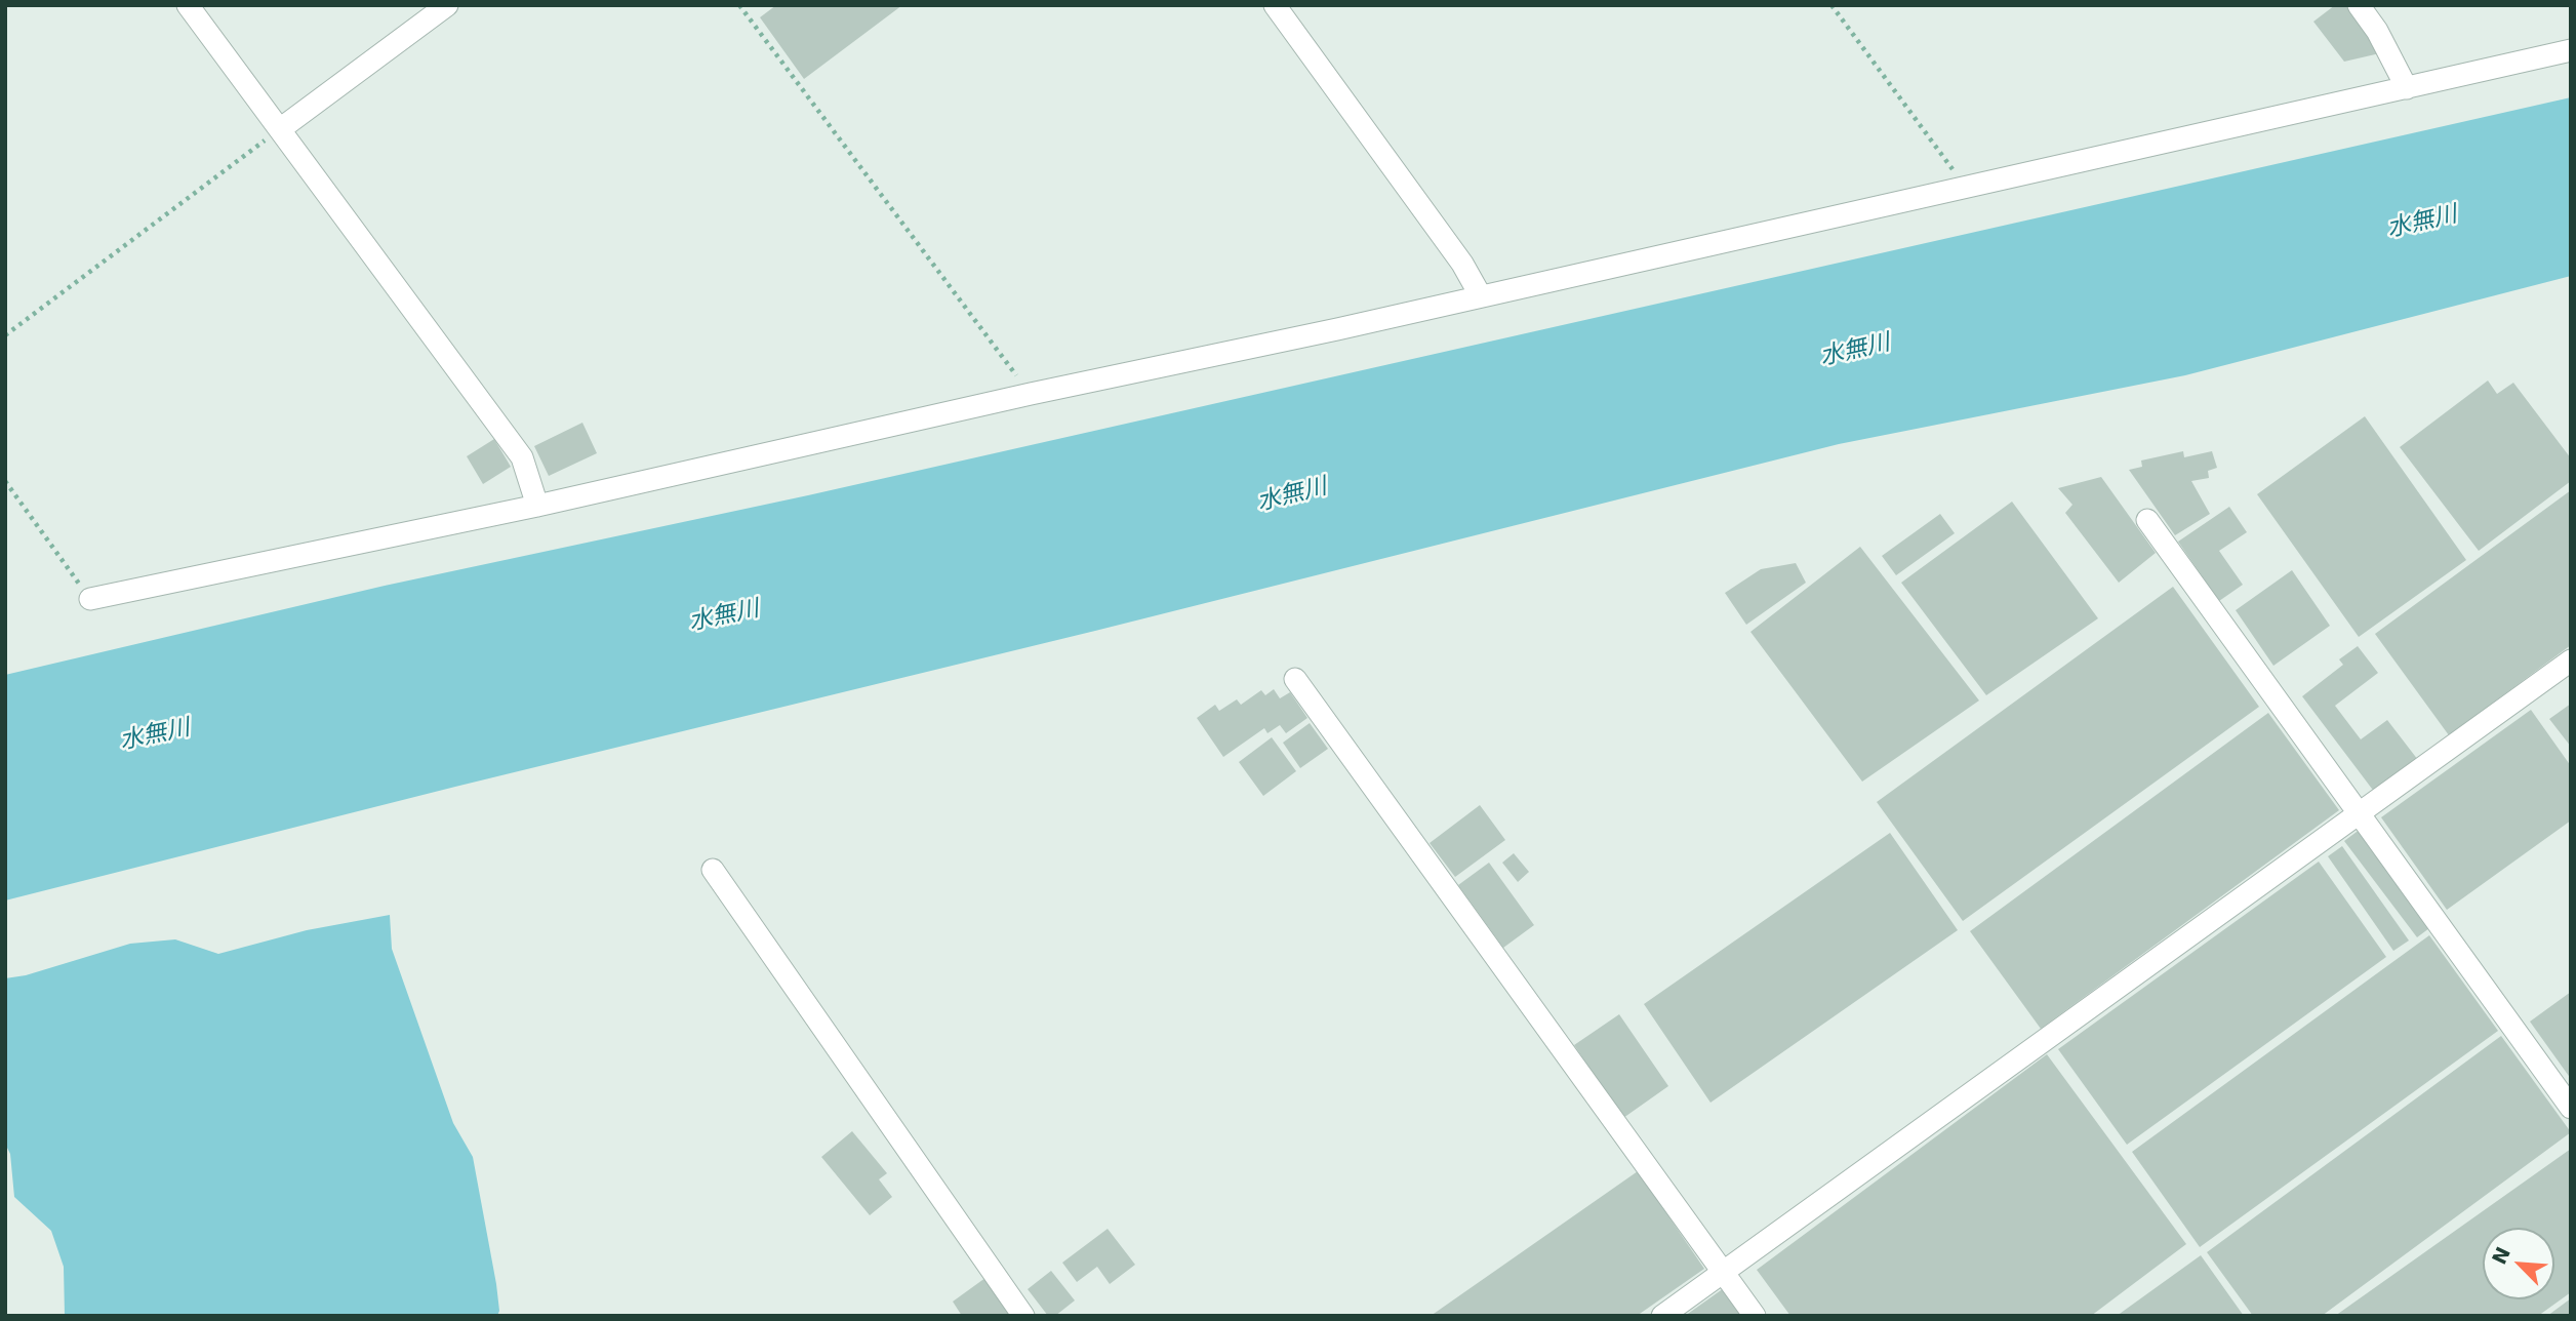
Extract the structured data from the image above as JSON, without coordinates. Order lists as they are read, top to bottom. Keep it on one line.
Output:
{"water":["水無川"],"north":"top left"}
